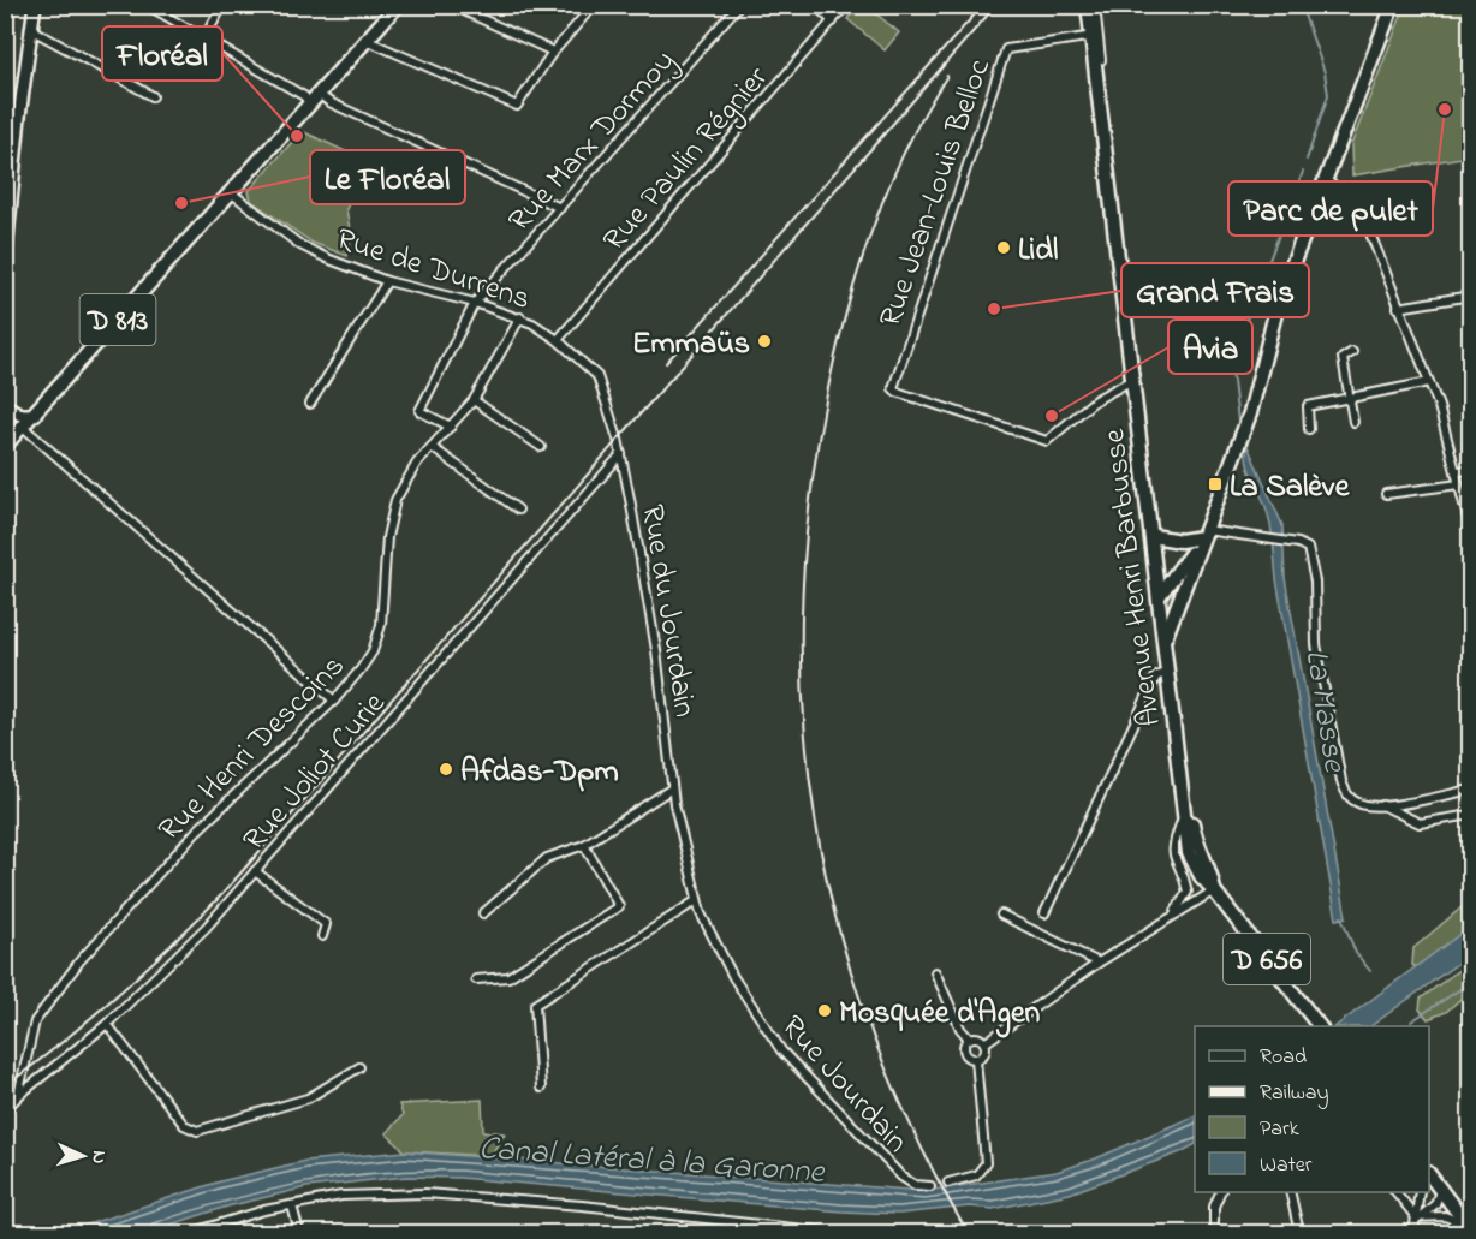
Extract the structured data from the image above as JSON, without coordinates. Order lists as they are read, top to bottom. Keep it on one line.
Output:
{"streets":{"main road":["D 813","Avenue Henri Barbusse","D 656"],"street":["Rue Marx Dormoy","Rue Paulin Régnier","Rue Jean-Louis Belloc","Rue de Durrens","Rue du Jourdain","Rue Henri Descoins","Rue Joliot Curie","Rue Jourdain"]},"crossings":[["Rue Marx Dormoy","Rue de Durrens"],["Rue Marx Dormoy","Rue Henri Descoins"],["Rue Paulin Régnier","Rue de Durrens"],["Rue Jean-Louis Belloc","Avenue Henri Barbusse"],["Rue de Durrens","D 813"],["Rue de Durrens","Rue du Jourdain"],["Rue de Durrens","Rue Henri Descoins"],["Avenue Henri Barbusse","D 656"],["Rue du Jourdain","Rue Joliot Curie"],["Rue du Jourdain","Rue Jourdain"],["Rue Henri Descoins","Rue Joliot Curie"]],"water":["La Masse","Canal Latéral à la Garonne"],"places":{"other":["Parc de pulet","Floréal","Le Floréal","Lidl","Grand Frais","Emmaüs","Avia","Afdas-Dpm","Mosquée d'Agen"],"transit":["La Salève"]},"legend":["Road","Railway","Park","Water"],"north":"right"}
